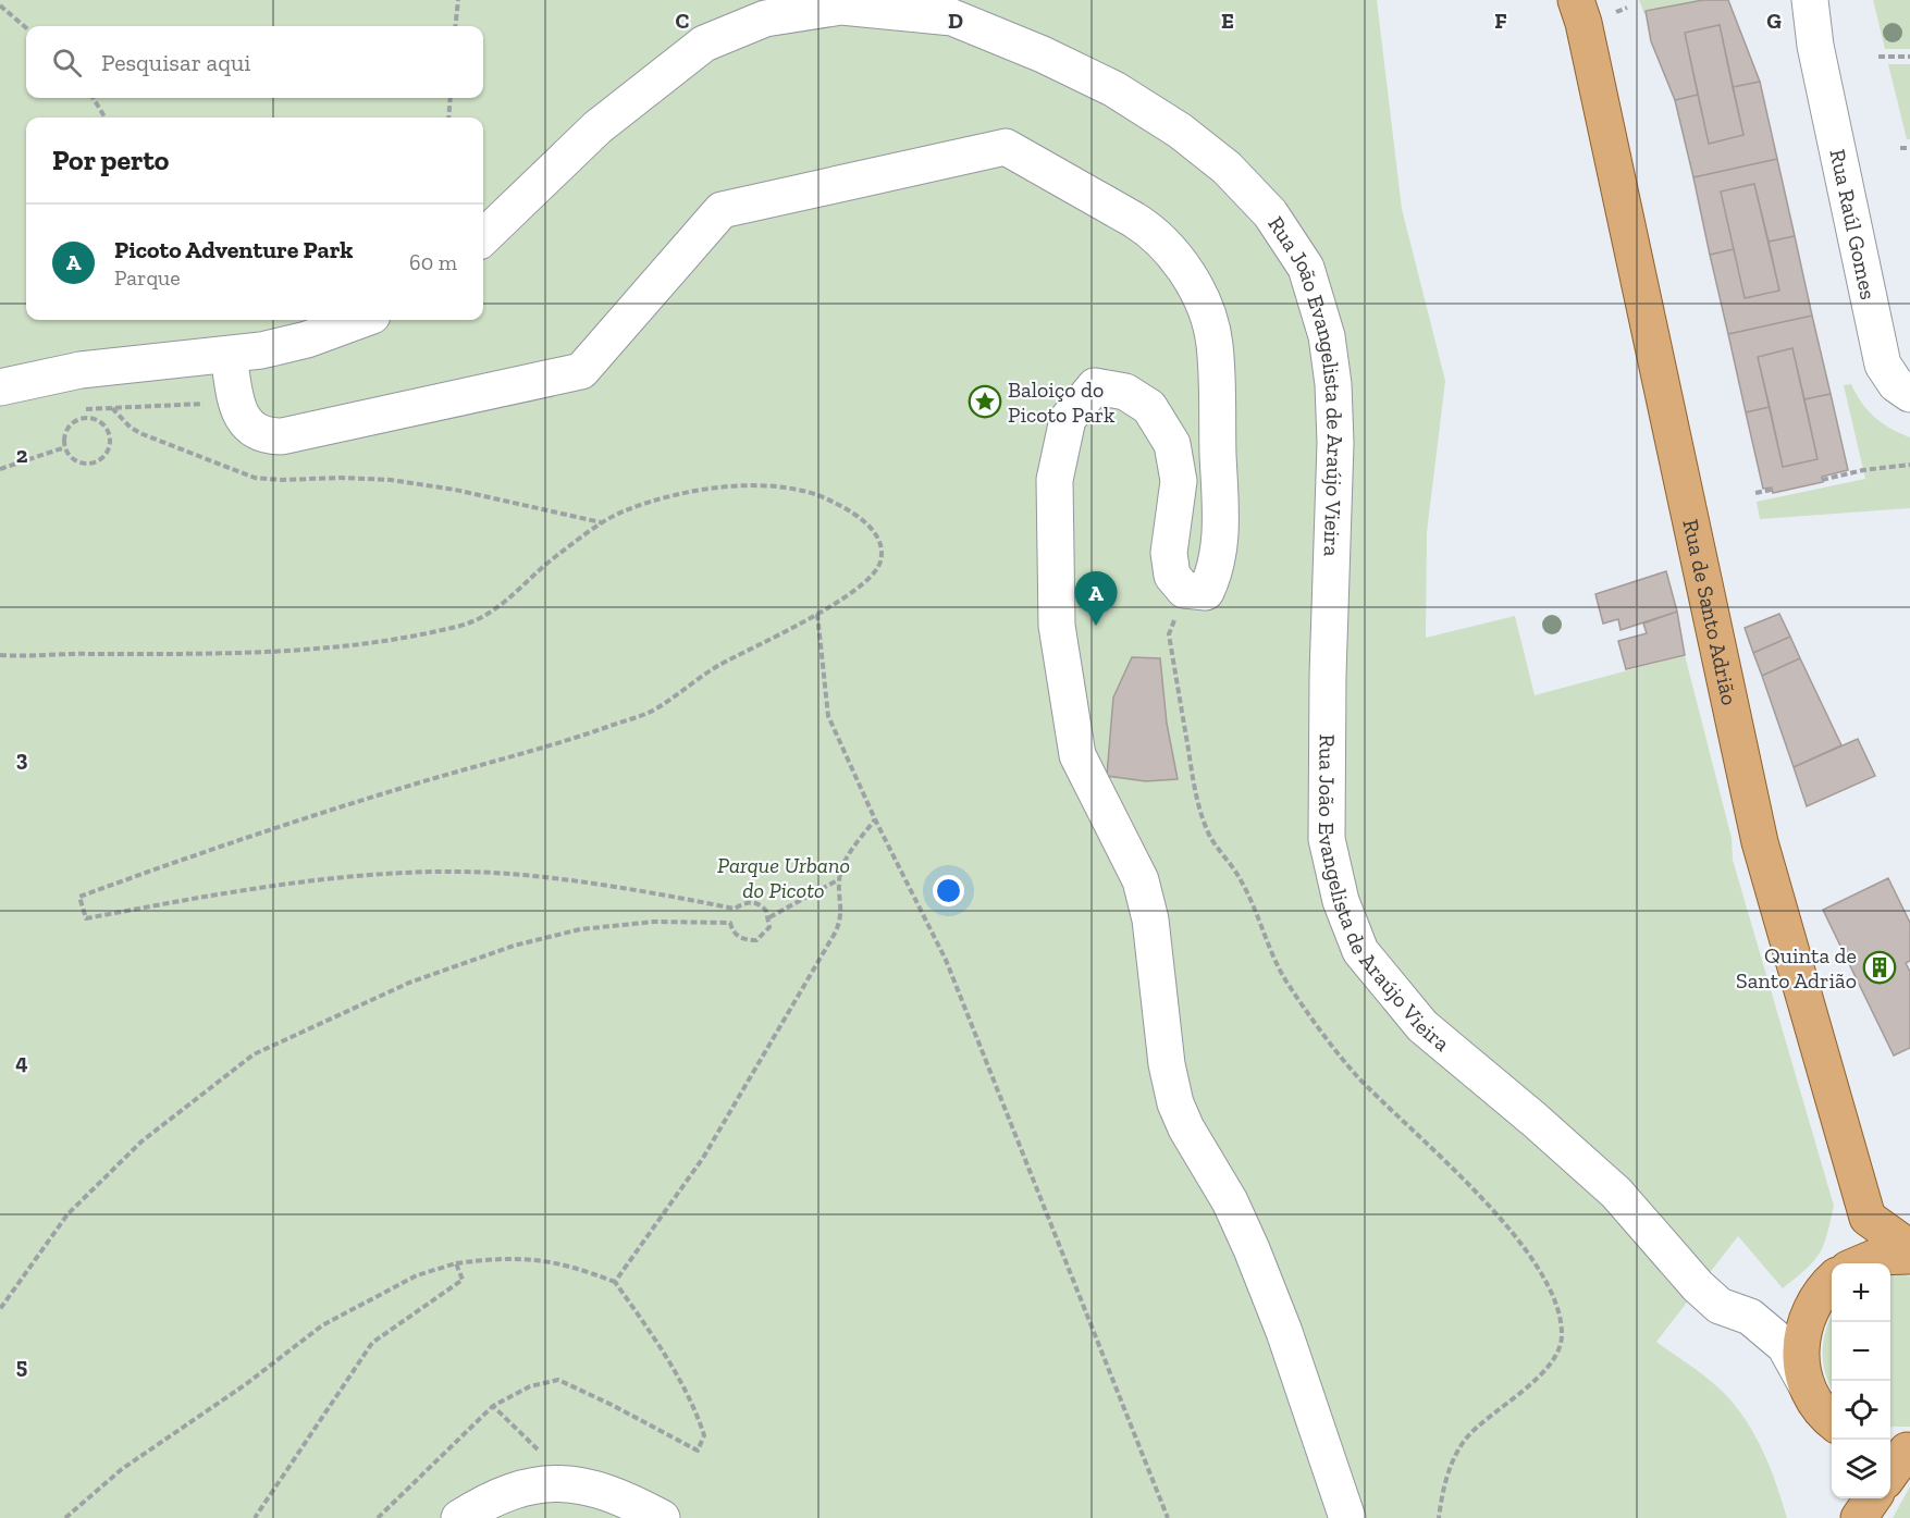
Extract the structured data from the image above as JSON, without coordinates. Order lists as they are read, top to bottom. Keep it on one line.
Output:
{"streets":{"main road":["Rua de Santo Adrião"],"street":["Rua Raúl Gomes","Rua João Evangelista de Araújo Vieira"]},"parks":["Parque Urbano do Picoto"],"places":{"place":["Baloiço do Picoto Park"],"building":["Quinta de Santo Adrião"]},"page":{"search":"Pesquisar aqui","heading":"Por perto","list":[{"mark":"A","name":"Picoto Adventure Park","note":"Parque","value":"60 m"}],"pins":"A","map_buttons":["+","−"]},"grid":{"columns":["C","D","E","F","G"],"rows":["2","3","4","5"]}}
